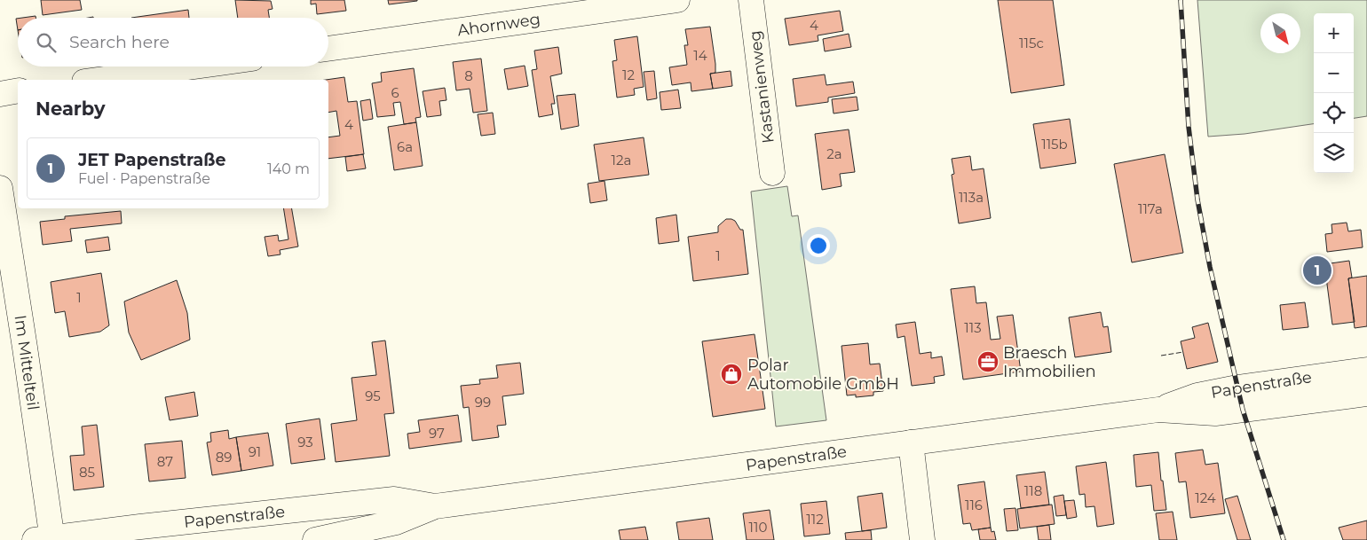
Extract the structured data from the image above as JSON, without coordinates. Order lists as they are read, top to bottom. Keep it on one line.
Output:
{"streets":{"main road":["Ahornweg","Kastanienweg","Im Mittelteil","Papenstraße"]},"crossings":[["Im Mittelteil","Papenstraße"]],"places":{"office":["Braesch Immobilien"],"shop":["Polar Automobile GmbH"]},"house_numbers":["4","115c","14","12","8","6","4","115b","6a","2a","12a","113a","117a","1","1","113","95","99","97","93","91","89","87","85","118","124","116","112","110"],"north":"bottom right","page":{"map_buttons":["+","−"],"search":"Search here","heading":"Nearby","list":[{"mark":"1","name":"JET Papenstraße","note":"Fuel · Papenstraße","value":"140 m"}],"pins":"1"}}
